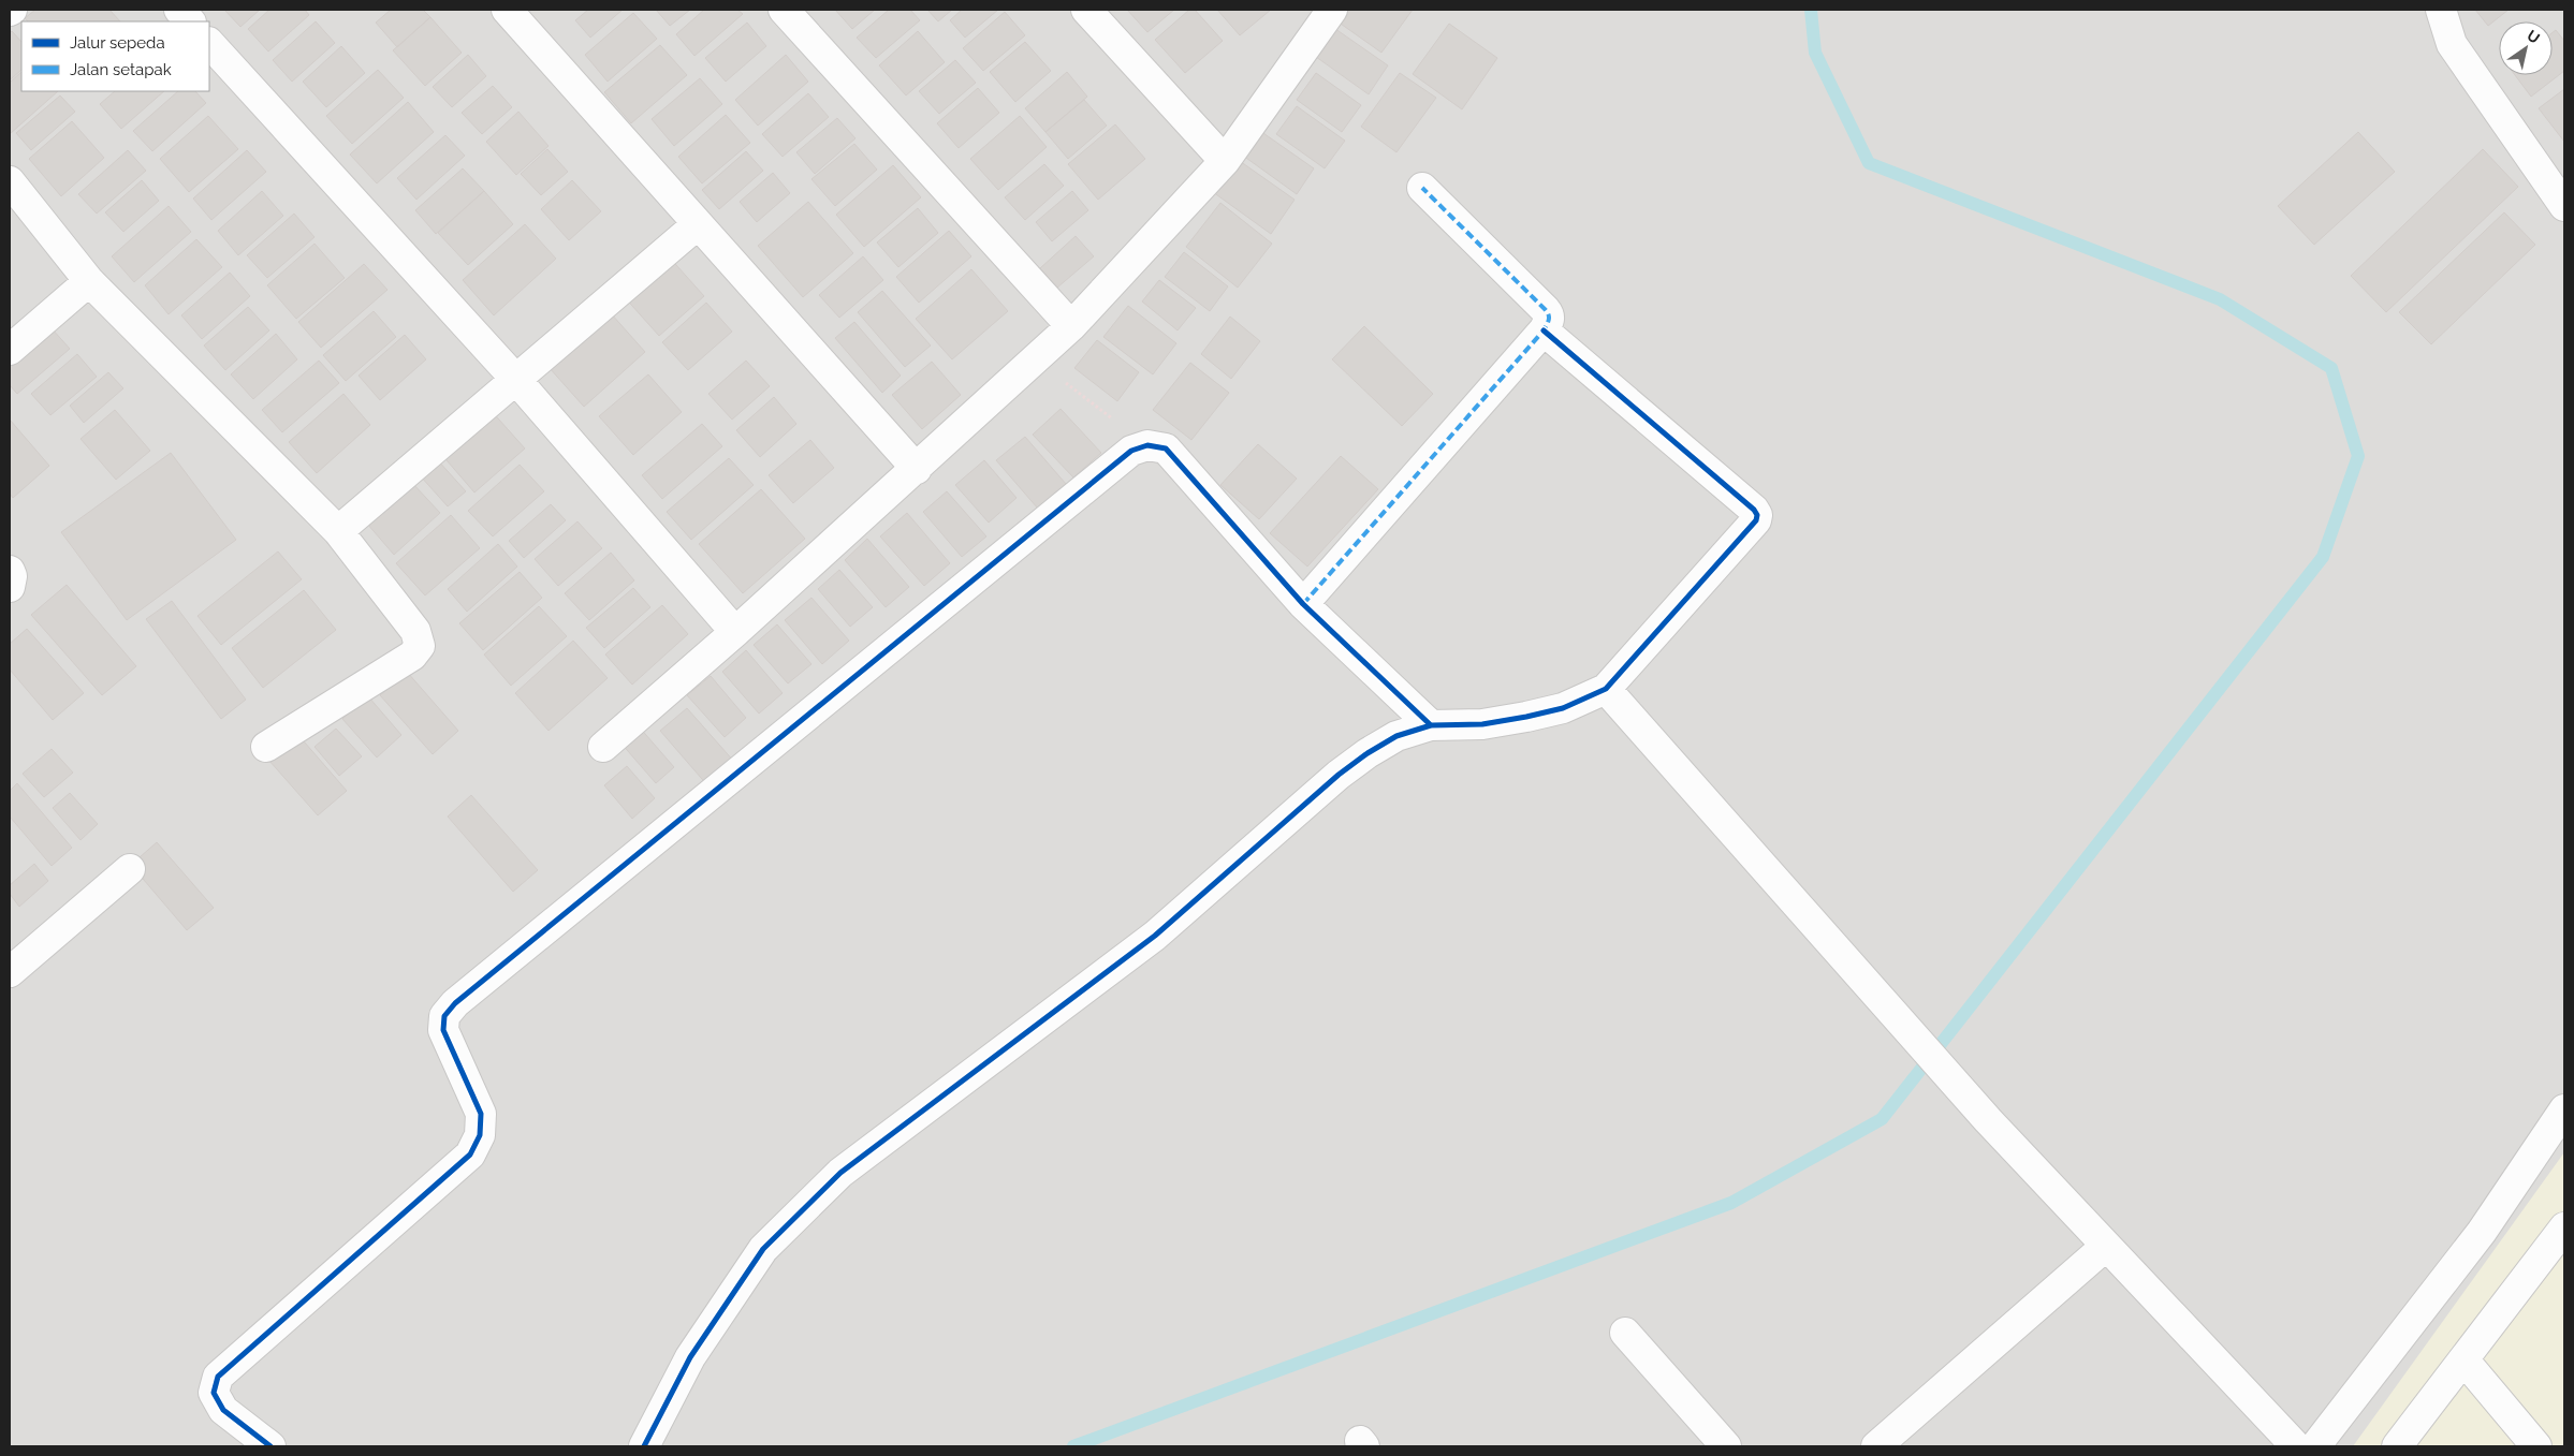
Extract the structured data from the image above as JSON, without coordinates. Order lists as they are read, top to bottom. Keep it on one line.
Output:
{"legend":["Jalur sepeda","Jalan setapak"],"north":"top right"}
